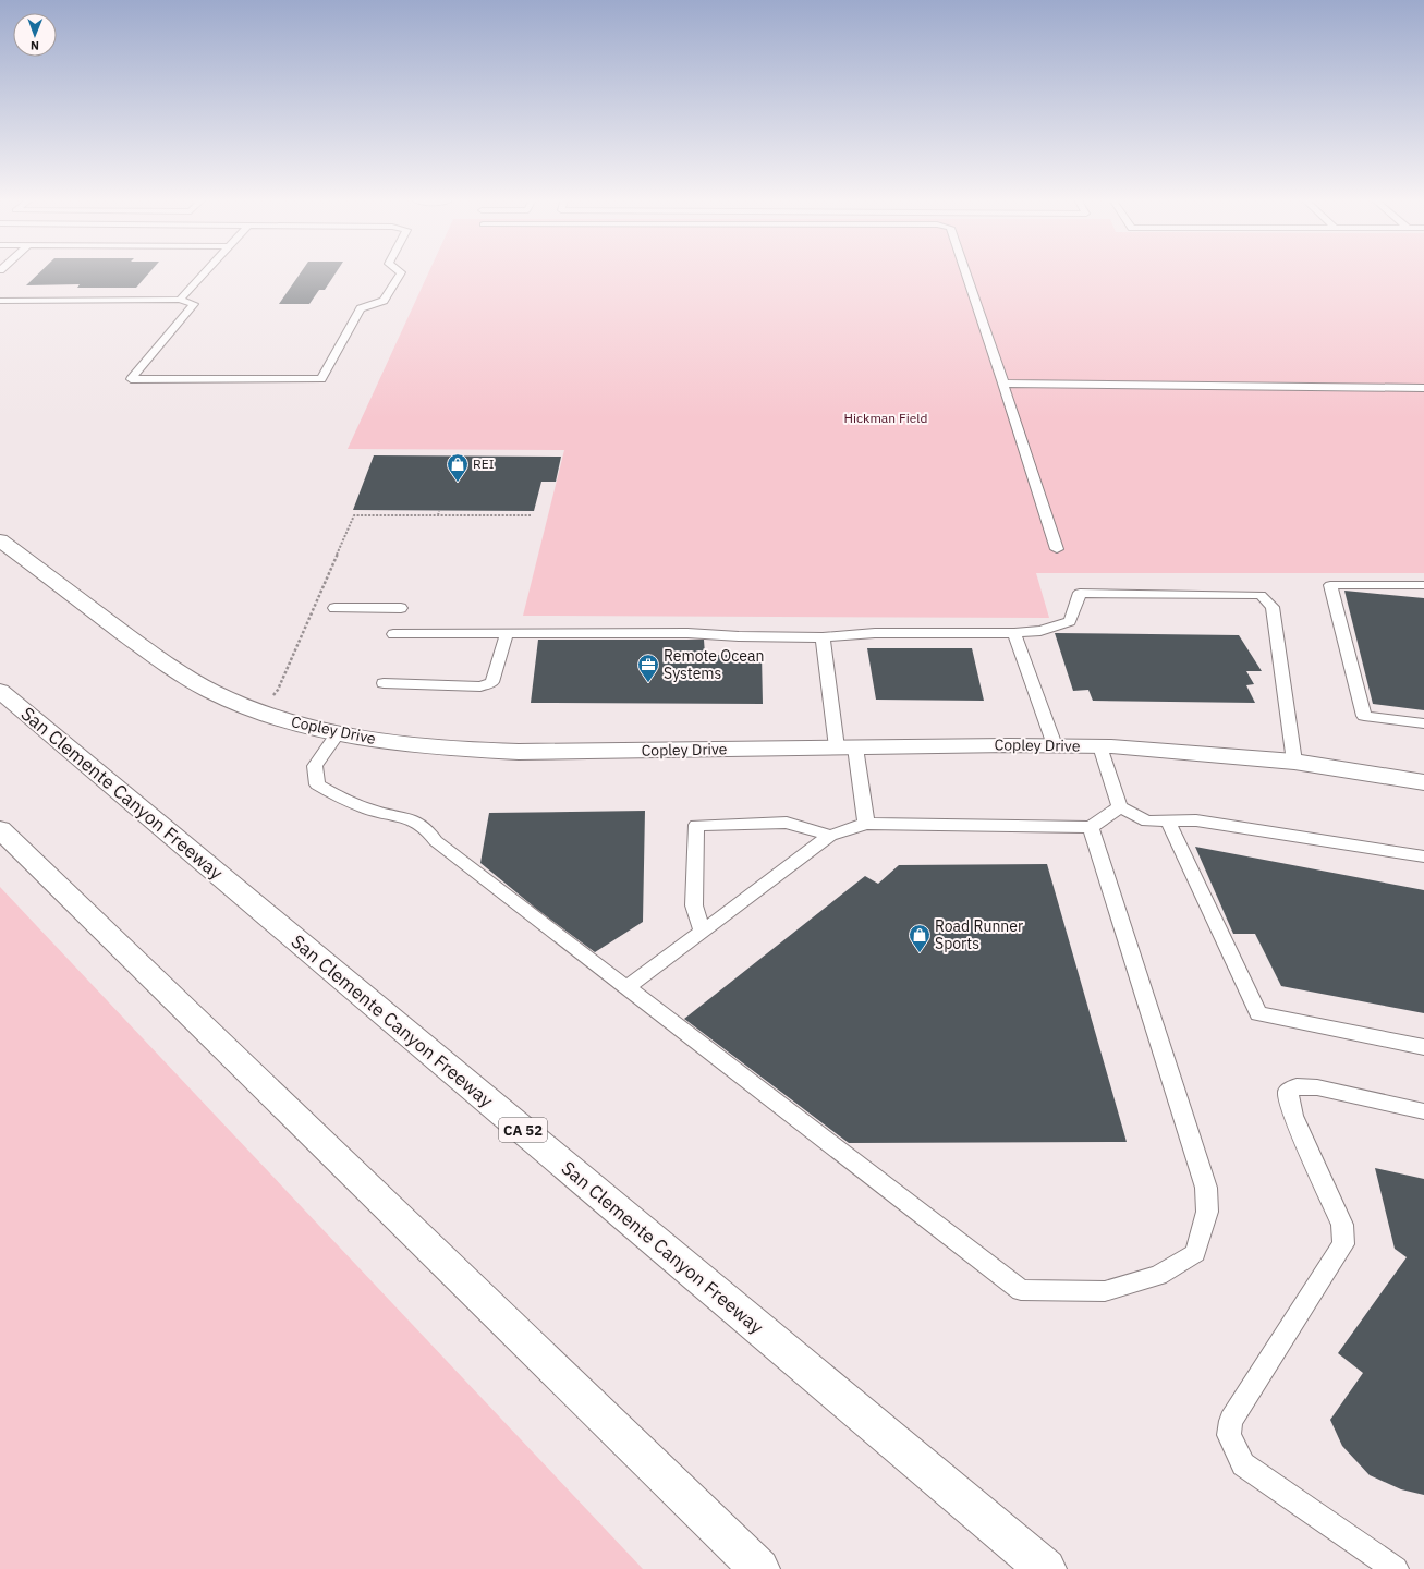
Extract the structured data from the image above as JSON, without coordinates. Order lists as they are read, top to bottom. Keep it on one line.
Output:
{"streets":{"main road":["Copley Drive","San Clemente Canyon Freeway","CA 52"]},"parks":["Hickman Field"],"places":{"shop":["REI","Road Runner Sports"],"office":["Remote Ocean Systems"]},"north":"bottom"}
